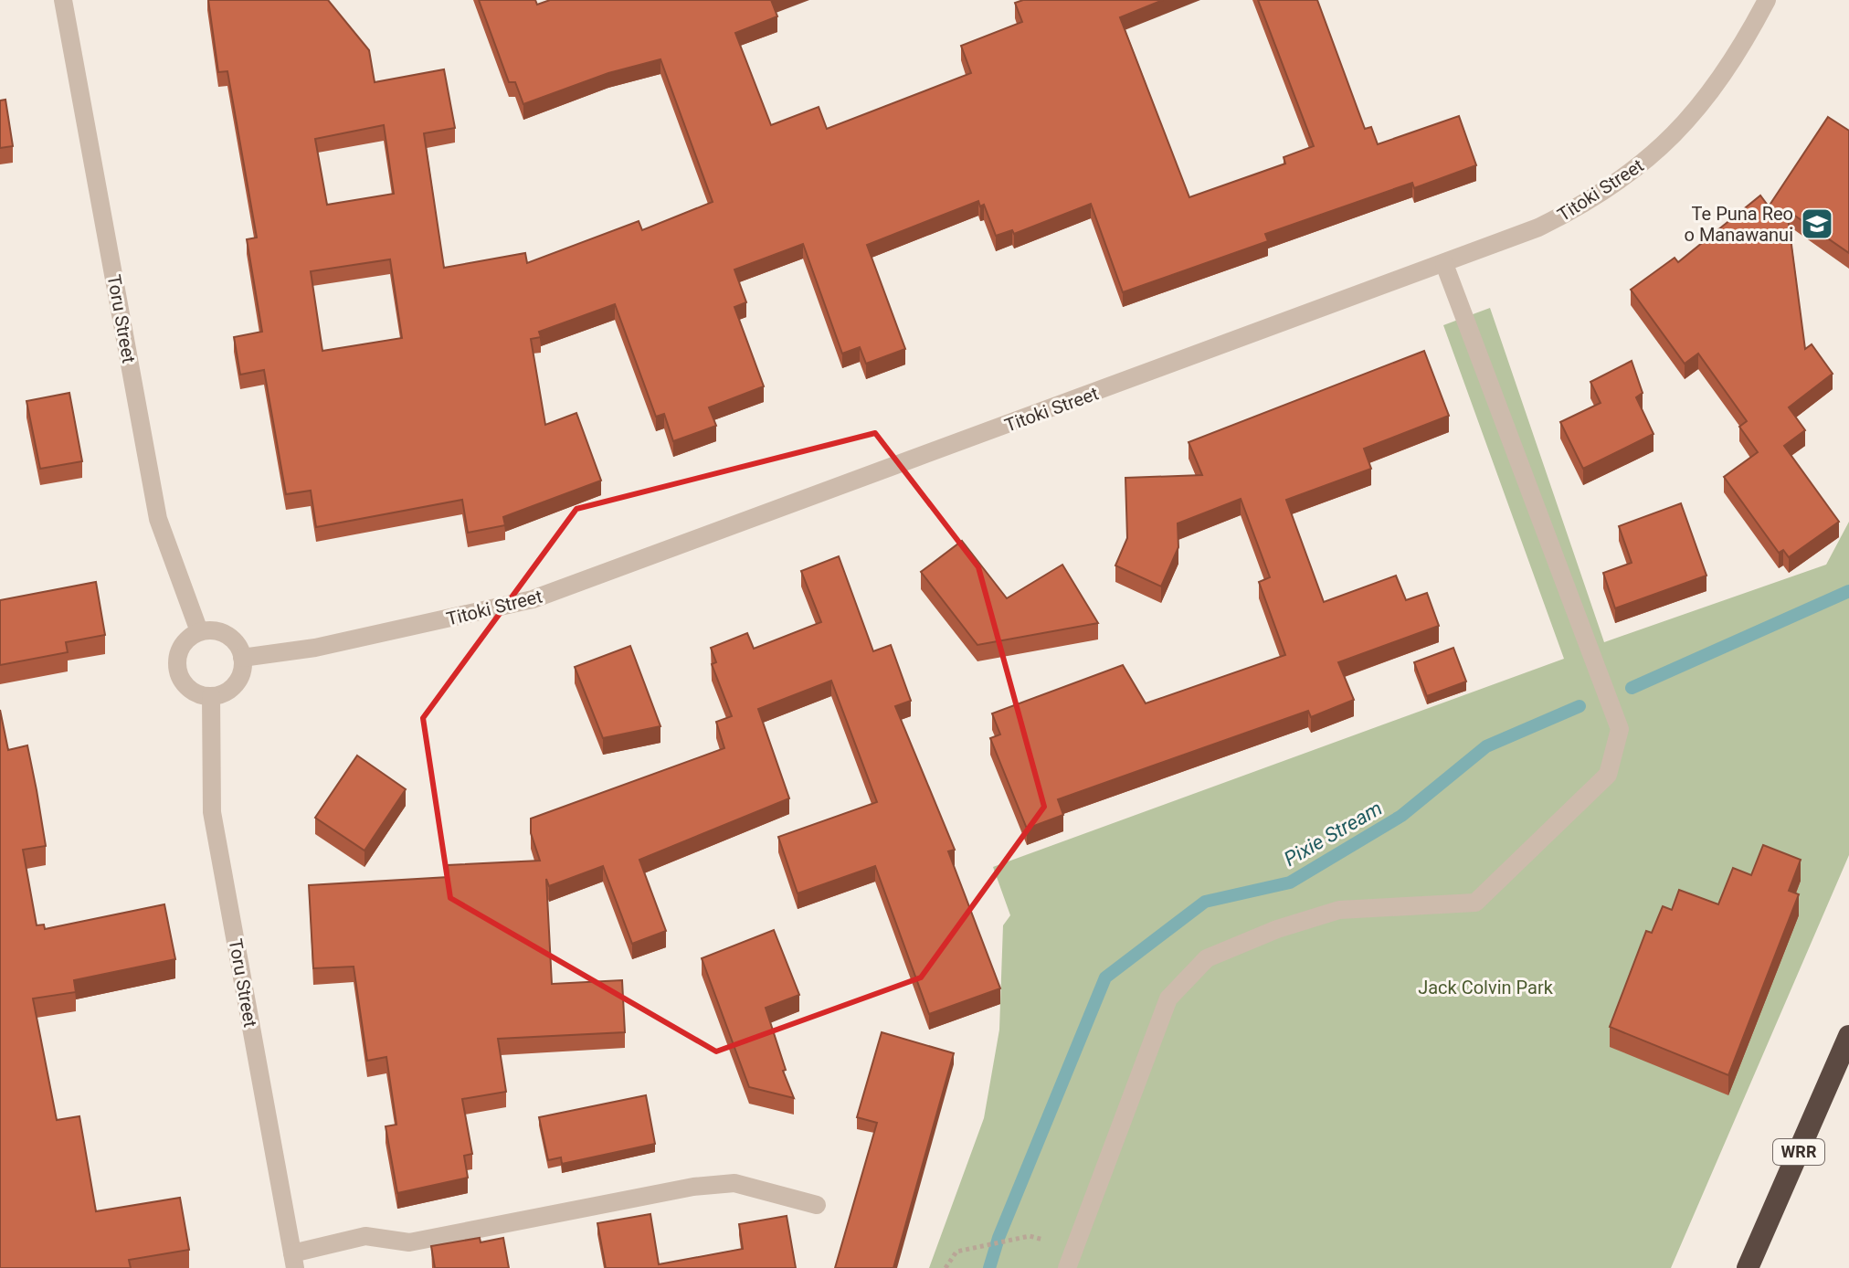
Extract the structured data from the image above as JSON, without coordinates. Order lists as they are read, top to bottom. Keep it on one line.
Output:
{"streets":{"highway":["WRR"],"street":["Titoki Street","Toru Street"]},"crossings":[["Titoki Street","Toru Street"]],"water":["Pixie Stream"],"parks":["Jack Colvin Park"],"places":{"school or university":["Te Puna Reo o Manawanui"]}}
